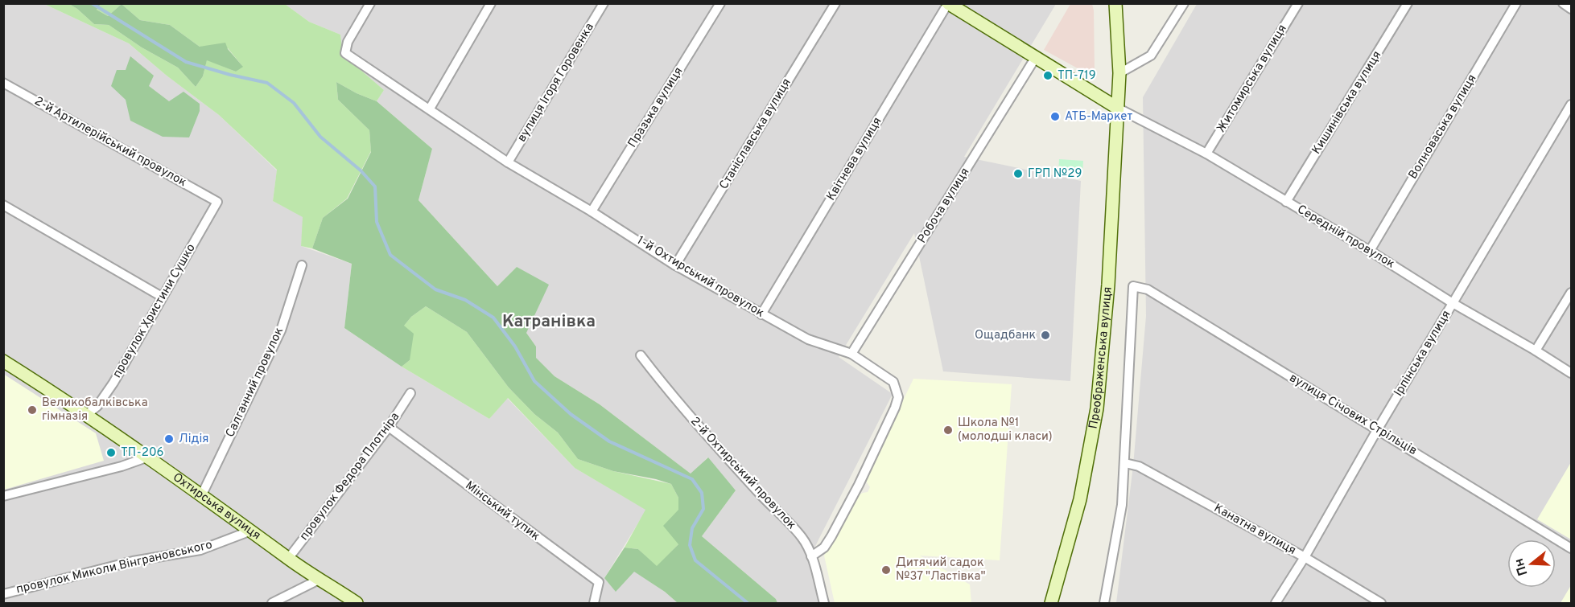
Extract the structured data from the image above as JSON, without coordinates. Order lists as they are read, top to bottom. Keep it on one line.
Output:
{"streets":{"street":["Житомирська вулиця","вулиця Ігоря Горовенка","Кишинівська вулиця","Празька вулиця","Волноваська вулиця","Станіславська вулиця","2-й Артилерійський провулок","Квітнева вулиця","Робоча вулиця","Середній провулок","1-й Охтирський провулок","провулок Христини Сушко","Ірпінська вулиця","Преображенська вулиця","Салганний провулок","вулиця Січових Стрільців","2-й Охтирський провулок","провулок Федора Плотніра","Охтирська вулиця","Мінський тупик","Канатна вулиця","провулок Миколи Вінграновського"]},"crossings":[["Житомирська вулиця","Середній провулок"],["вулиця Ігоря Горовенка","1-й Охтирський провулок"],["Кишинівська вулиця","Середній провулок"],["Празька вулиця","1-й Охтирський провулок"],["Волноваська вулиця","Середній провулок"],["Станіславська вулиця","1-й Охтирський провулок"],["2-й Артилерійський провулок","провулок Христини Сушко"],["Квітнева вулиця","1-й Охтирський провулок"],["Робоча вулиця","1-й Охтирський провулок"],["Середній провулок","Ірпінська вулиця"],["Середній провулок","Преображенська вулиця"],["1-й Охтирський провулок","2-й Охтирський провулок"],["провулок Христини Сушко","Охтирська вулиця"],["Ірпінська вулиця","вулиця Січових Стрільців"],["Ірпінська вулиця","Канатна вулиця"],["Салганний провулок","Охтирська вулиця"],["вулиця Січових Стрільців","Канатна вулиця"],["провулок Федора Плотніра","Охтирська вулиця"],["провулок Федора Плотніра","Мінський тупик"],["Охтирська вулиця","провулок Миколи Вінграновського"]],"districts":["Катранівка"],"places":["ТП-719","АТБ-Маркет","ГРП №29","Ощадбанк","Великобалківська гімназія","Школа №1 (молодші класи)","Лідія","ТП-206","Дитячий садок №37 \"Ластівка\""],"north":"left"}
